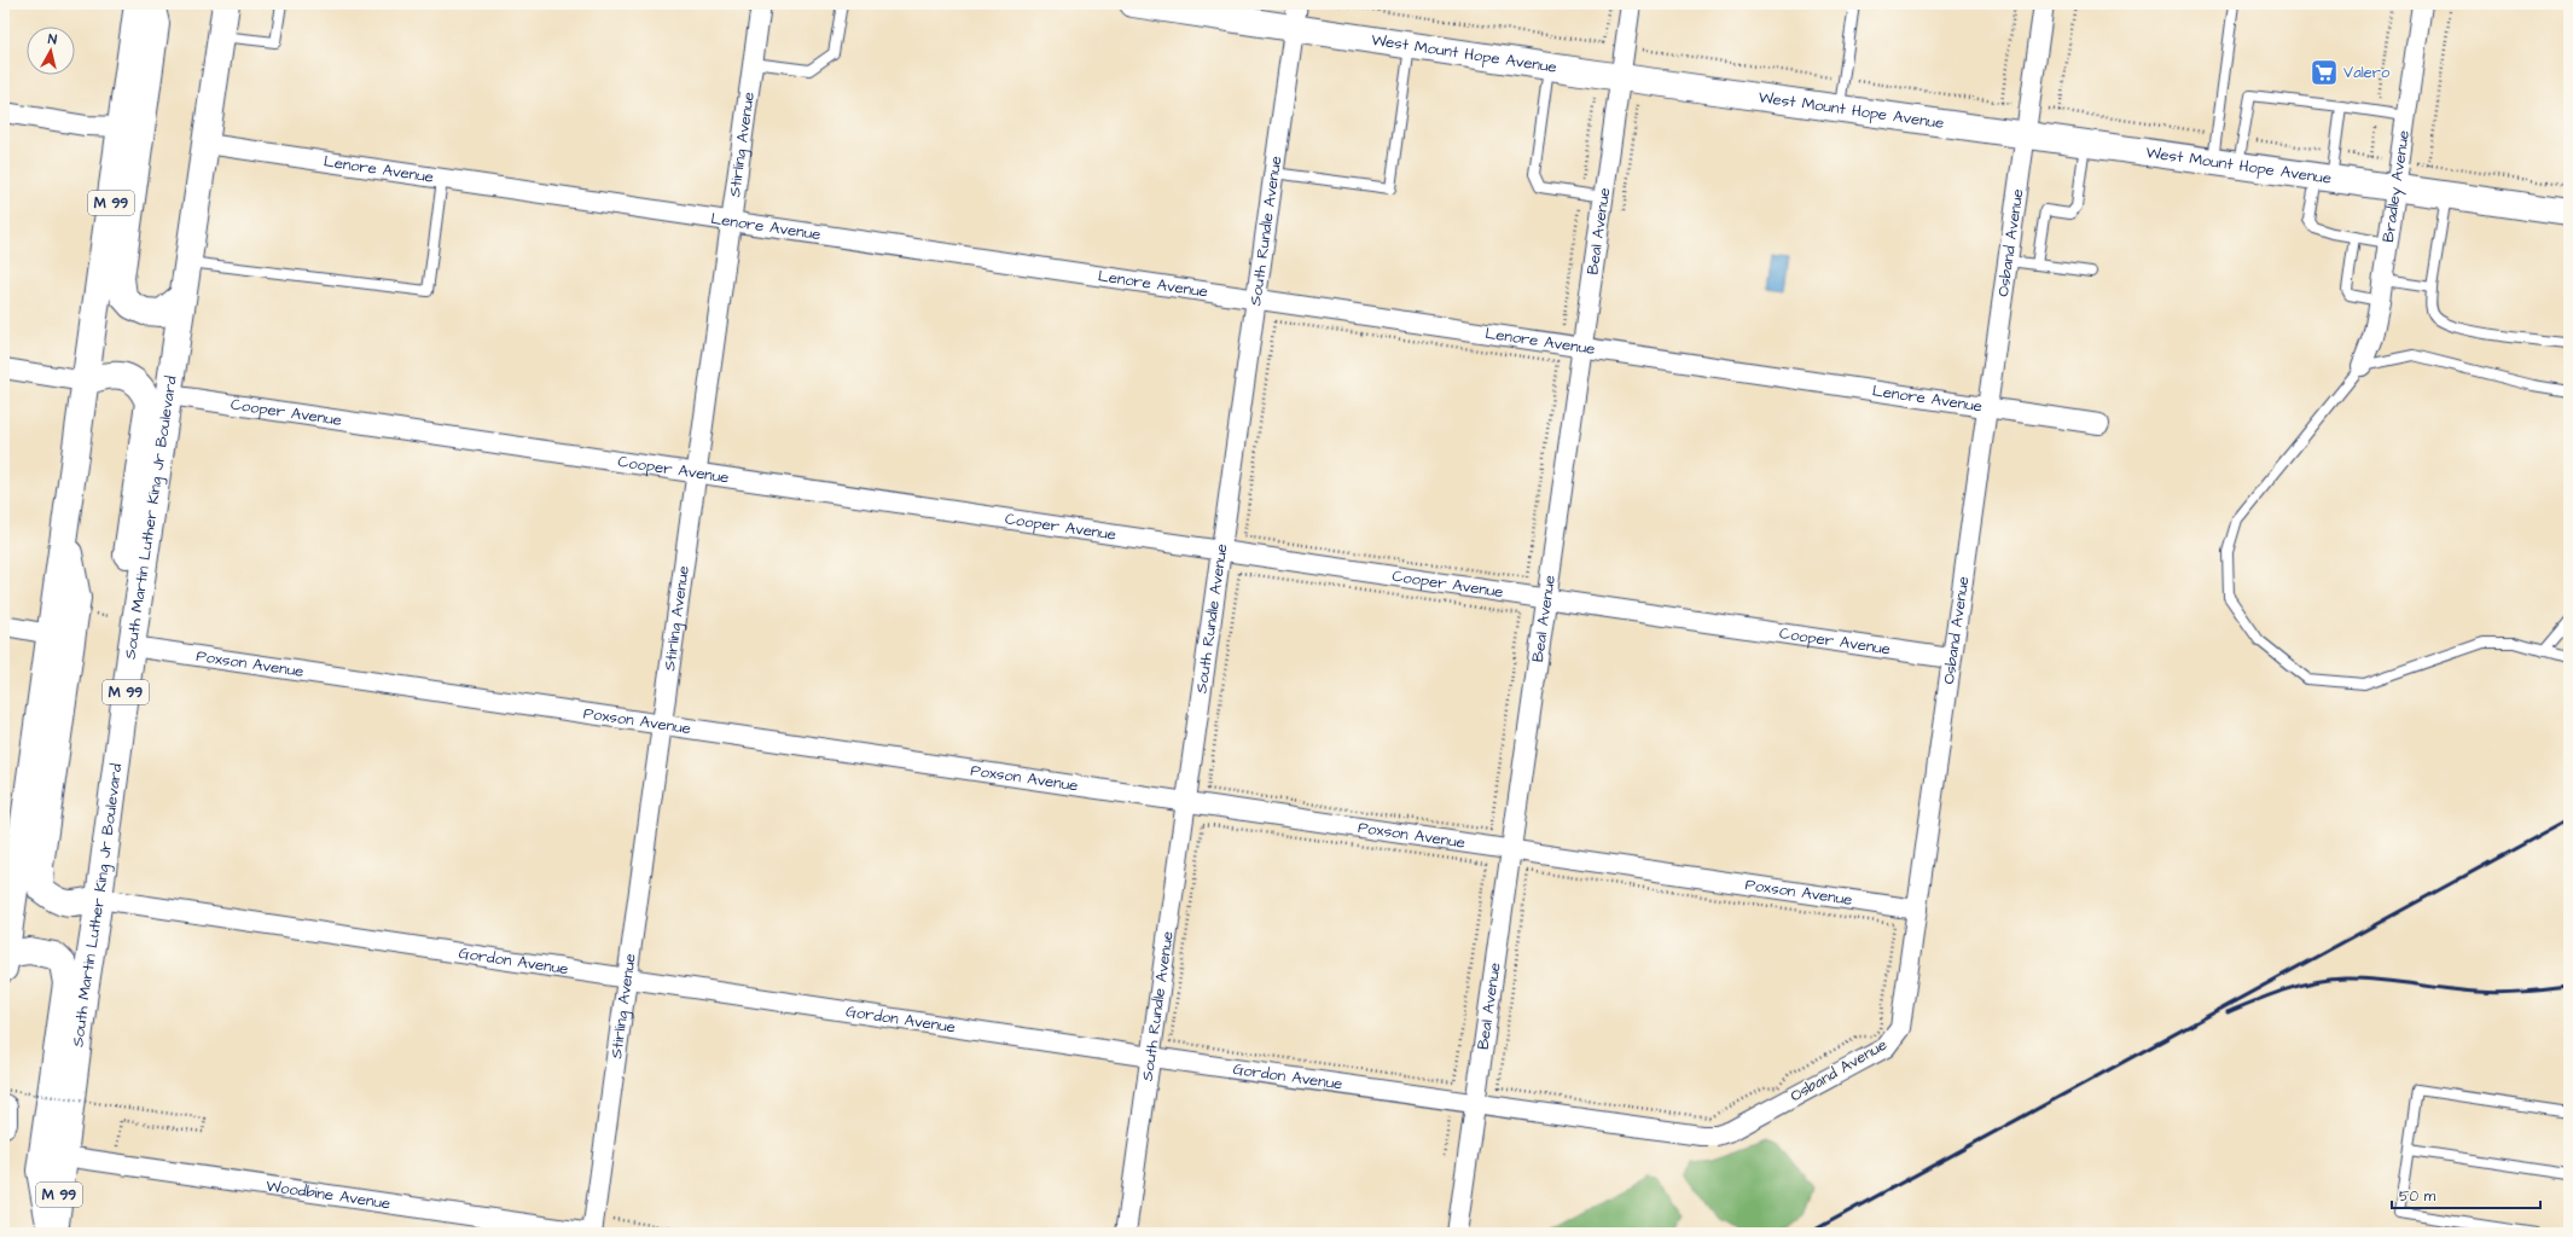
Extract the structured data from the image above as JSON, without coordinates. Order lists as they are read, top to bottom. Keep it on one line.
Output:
{"streets":{"main road":["West Mount Hope Avenue","M 99","South Martin Luther King Jr Boulevard"],"street":["Stirling Avenue","Lenore Avenue","Bradley Avenue","South Rundle Avenue","Beal Avenue","Osband Avenue","Cooper Avenue","Poxson Avenue","Gordon Avenue","Woodbine Avenue"]},"crossings":[["West Mount Hope Avenue","Bradley Avenue"],["West Mount Hope Avenue","South Rundle Avenue"],["West Mount Hope Avenue","Beal Avenue"],["West Mount Hope Avenue","Osband Avenue"],["Stirling Avenue","Lenore Avenue"],["Stirling Avenue","Cooper Avenue"],["Stirling Avenue","Poxson Avenue"],["Stirling Avenue","Gordon Avenue"],["Stirling Avenue","Woodbine Avenue"],["Lenore Avenue","South Rundle Avenue"],["Lenore Avenue","Beal Avenue"],["Lenore Avenue","Osband Avenue"],["Lenore Avenue","South Martin Luther King Jr Boulevard"],["South Rundle Avenue","Cooper Avenue"],["South Rundle Avenue","Poxson Avenue"],["South Rundle Avenue","Gordon Avenue"],["Beal Avenue","Cooper Avenue"],["Beal Avenue","Poxson Avenue"],["Beal Avenue","Gordon Avenue"],["Osband Avenue","Cooper Avenue"],["Osband Avenue","Poxson Avenue"],["Osband Avenue","Gordon Avenue"],["Cooper Avenue","South Martin Luther King Jr Boulevard"],["South Martin Luther King Jr Boulevard","Poxson Avenue"],["South Martin Luther King Jr Boulevard","Gordon Avenue"],["South Martin Luther King Jr Boulevard","Woodbine Avenue"]],"places":{"supermarket":["Valero"]},"scale_bar":"50 m","north":"top"}
